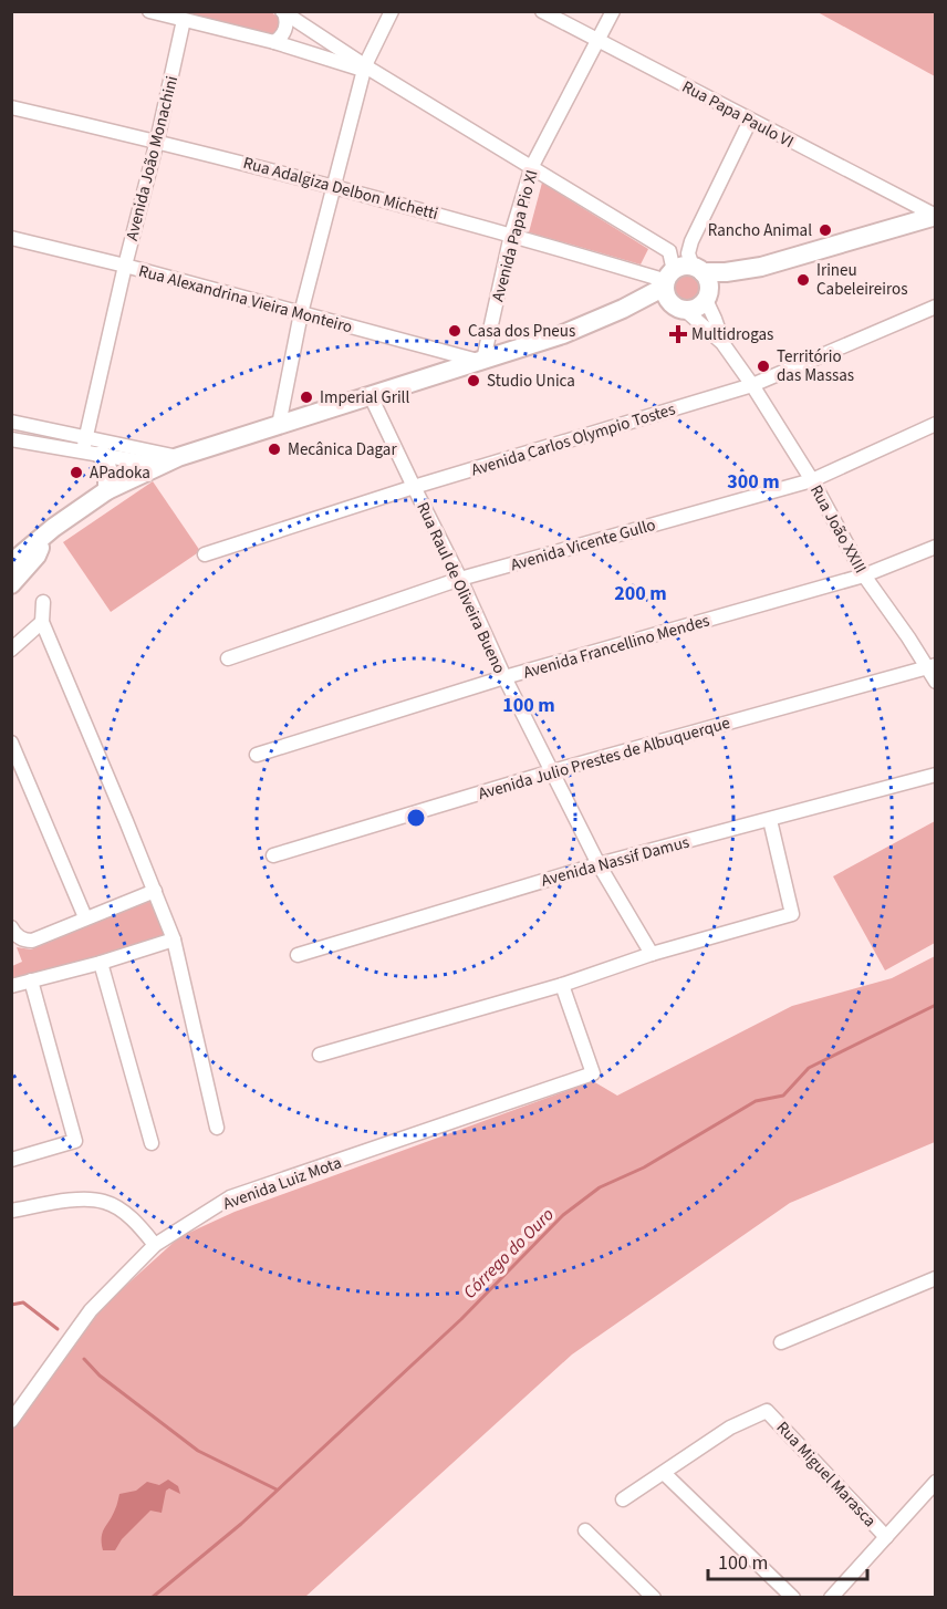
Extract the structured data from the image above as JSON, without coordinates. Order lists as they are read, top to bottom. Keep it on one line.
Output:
{"streets":{"street":["Rua Papa Paulo VI","Avenida João Monachini","Rua Adalgiza Delbon Michetti","Avenida Papa Pio XI","Rua Alexandrina Vieira Monteiro","Avenida Carlos Olympio Tostes","Rua João XXIII","Avenida Vicente Gullo","Rua Raul de Oliveira Bueno","Avenida Francellino Mendes","Avenida Julio Prestes de Albuquerque","Avenida Nassif Damus","Avenida Luiz Mota","Rua Miguel Marasca"]},"crossings":[["Rua Papa Paulo VI","Avenida Papa Pio XI"],["Avenida João Monachini","Rua Adalgiza Delbon Michetti"],["Avenida João Monachini","Rua Alexandrina Vieira Monteiro"],["Rua Adalgiza Delbon Michetti","Avenida Papa Pio XI"],["Rua Adalgiza Delbon Michetti","Rua João XXIII"],["Avenida Papa Pio XI","Rua Alexandrina Vieira Monteiro"],["Avenida Carlos Olympio Tostes","Rua João XXIII"],["Avenida Carlos Olympio Tostes","Rua Raul de Oliveira Bueno"],["Rua João XXIII","Avenida Vicente Gullo"],["Rua João XXIII","Avenida Francellino Mendes"],["Rua João XXIII","Avenida Julio Prestes de Albuquerque"],["Avenida Vicente Gullo","Rua Raul de Oliveira Bueno"],["Rua Raul de Oliveira Bueno","Avenida Francellino Mendes"],["Rua Raul de Oliveira Bueno","Avenida Julio Prestes de Albuquerque"],["Rua Raul de Oliveira Bueno","Avenida Nassif Damus"]],"water":["Córrego do Ouro"],"places":{"other":["Rancho Animal","Irineu Cabeleireiros","Casa dos Pneus","Território das Massas","Studio Unica","Imperial Grill","Mecânica Dagar","APadoka"],"health":["Multidrogas"]},"scale_bar":"100 m","rings":["300 m","200 m","100 m"]}
